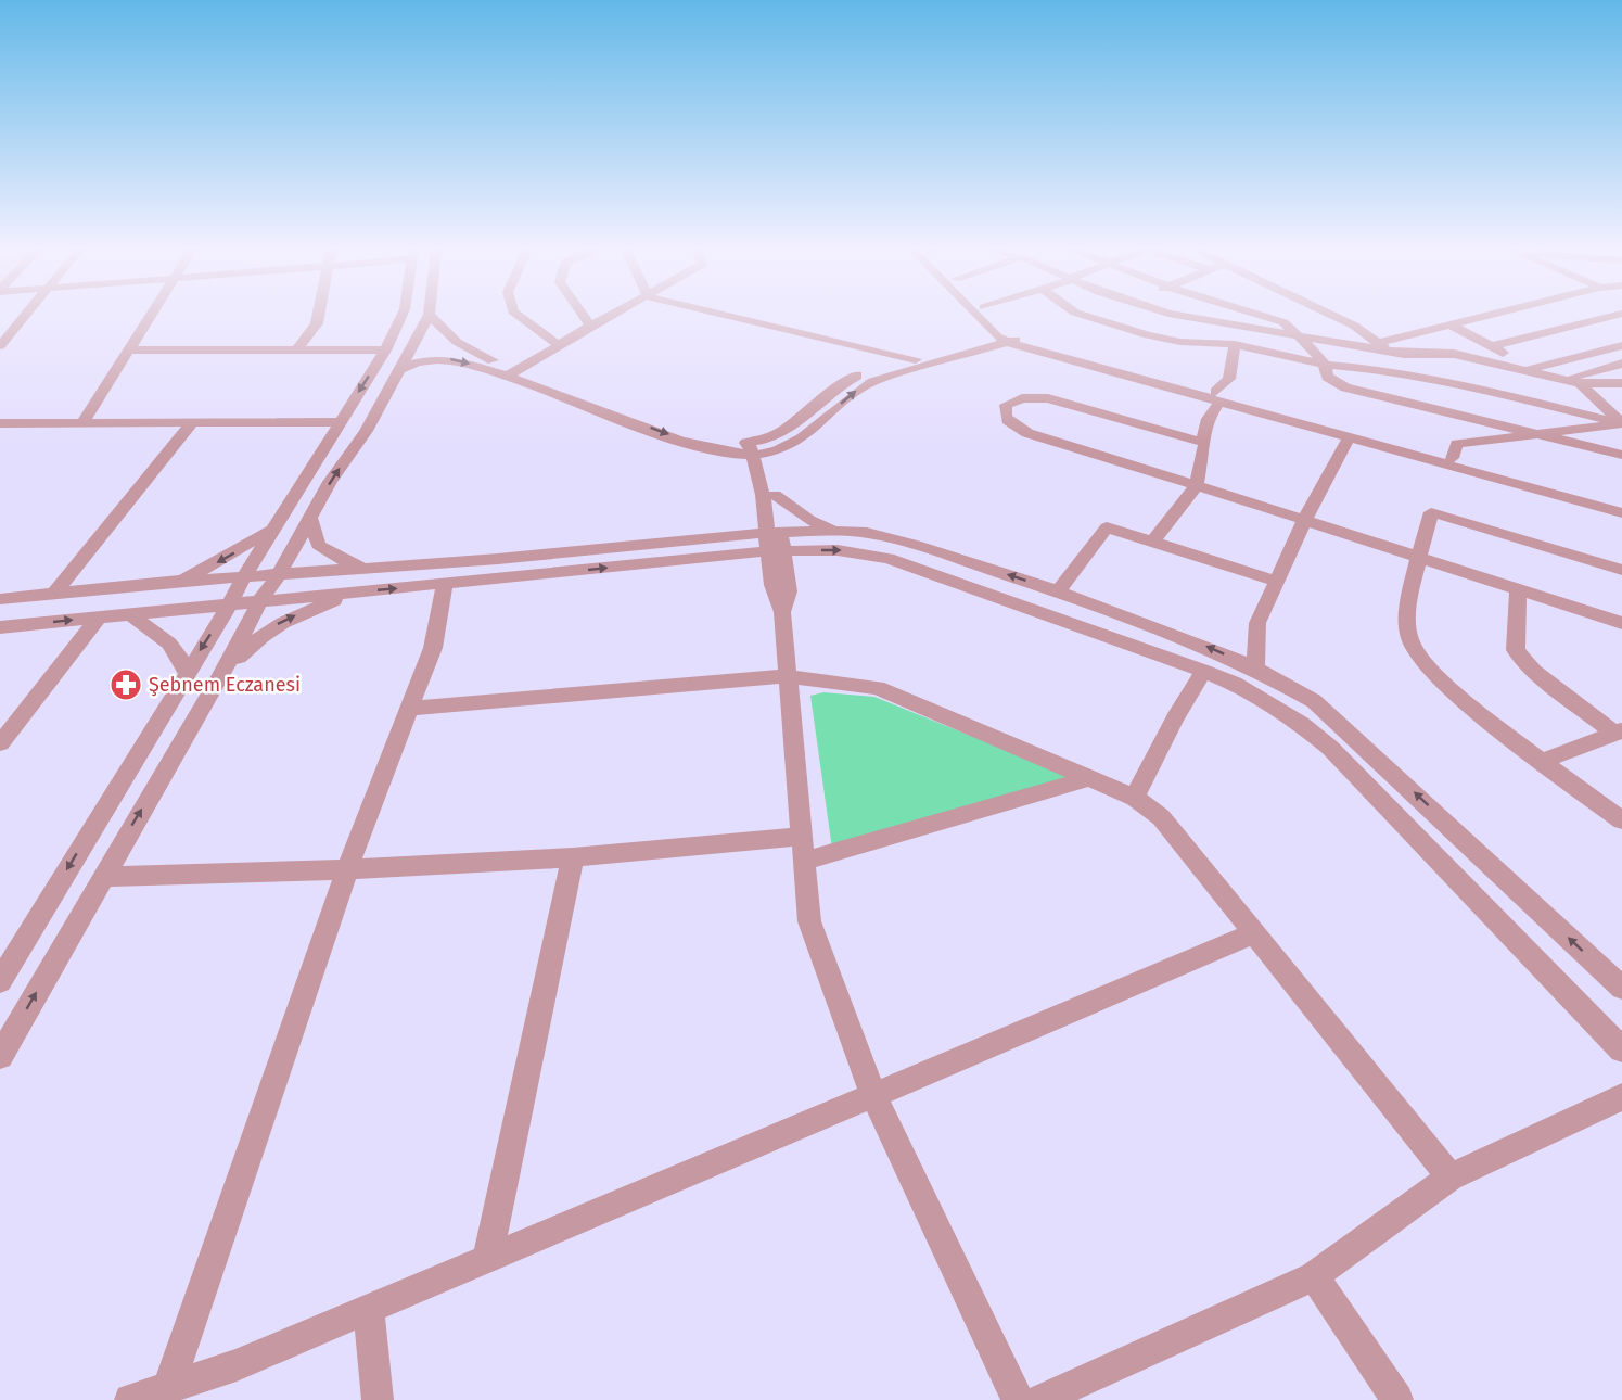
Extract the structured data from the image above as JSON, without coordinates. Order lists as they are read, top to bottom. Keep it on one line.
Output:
{"places":{"pharmacy":["Şebnem Eczanesi"]}}
